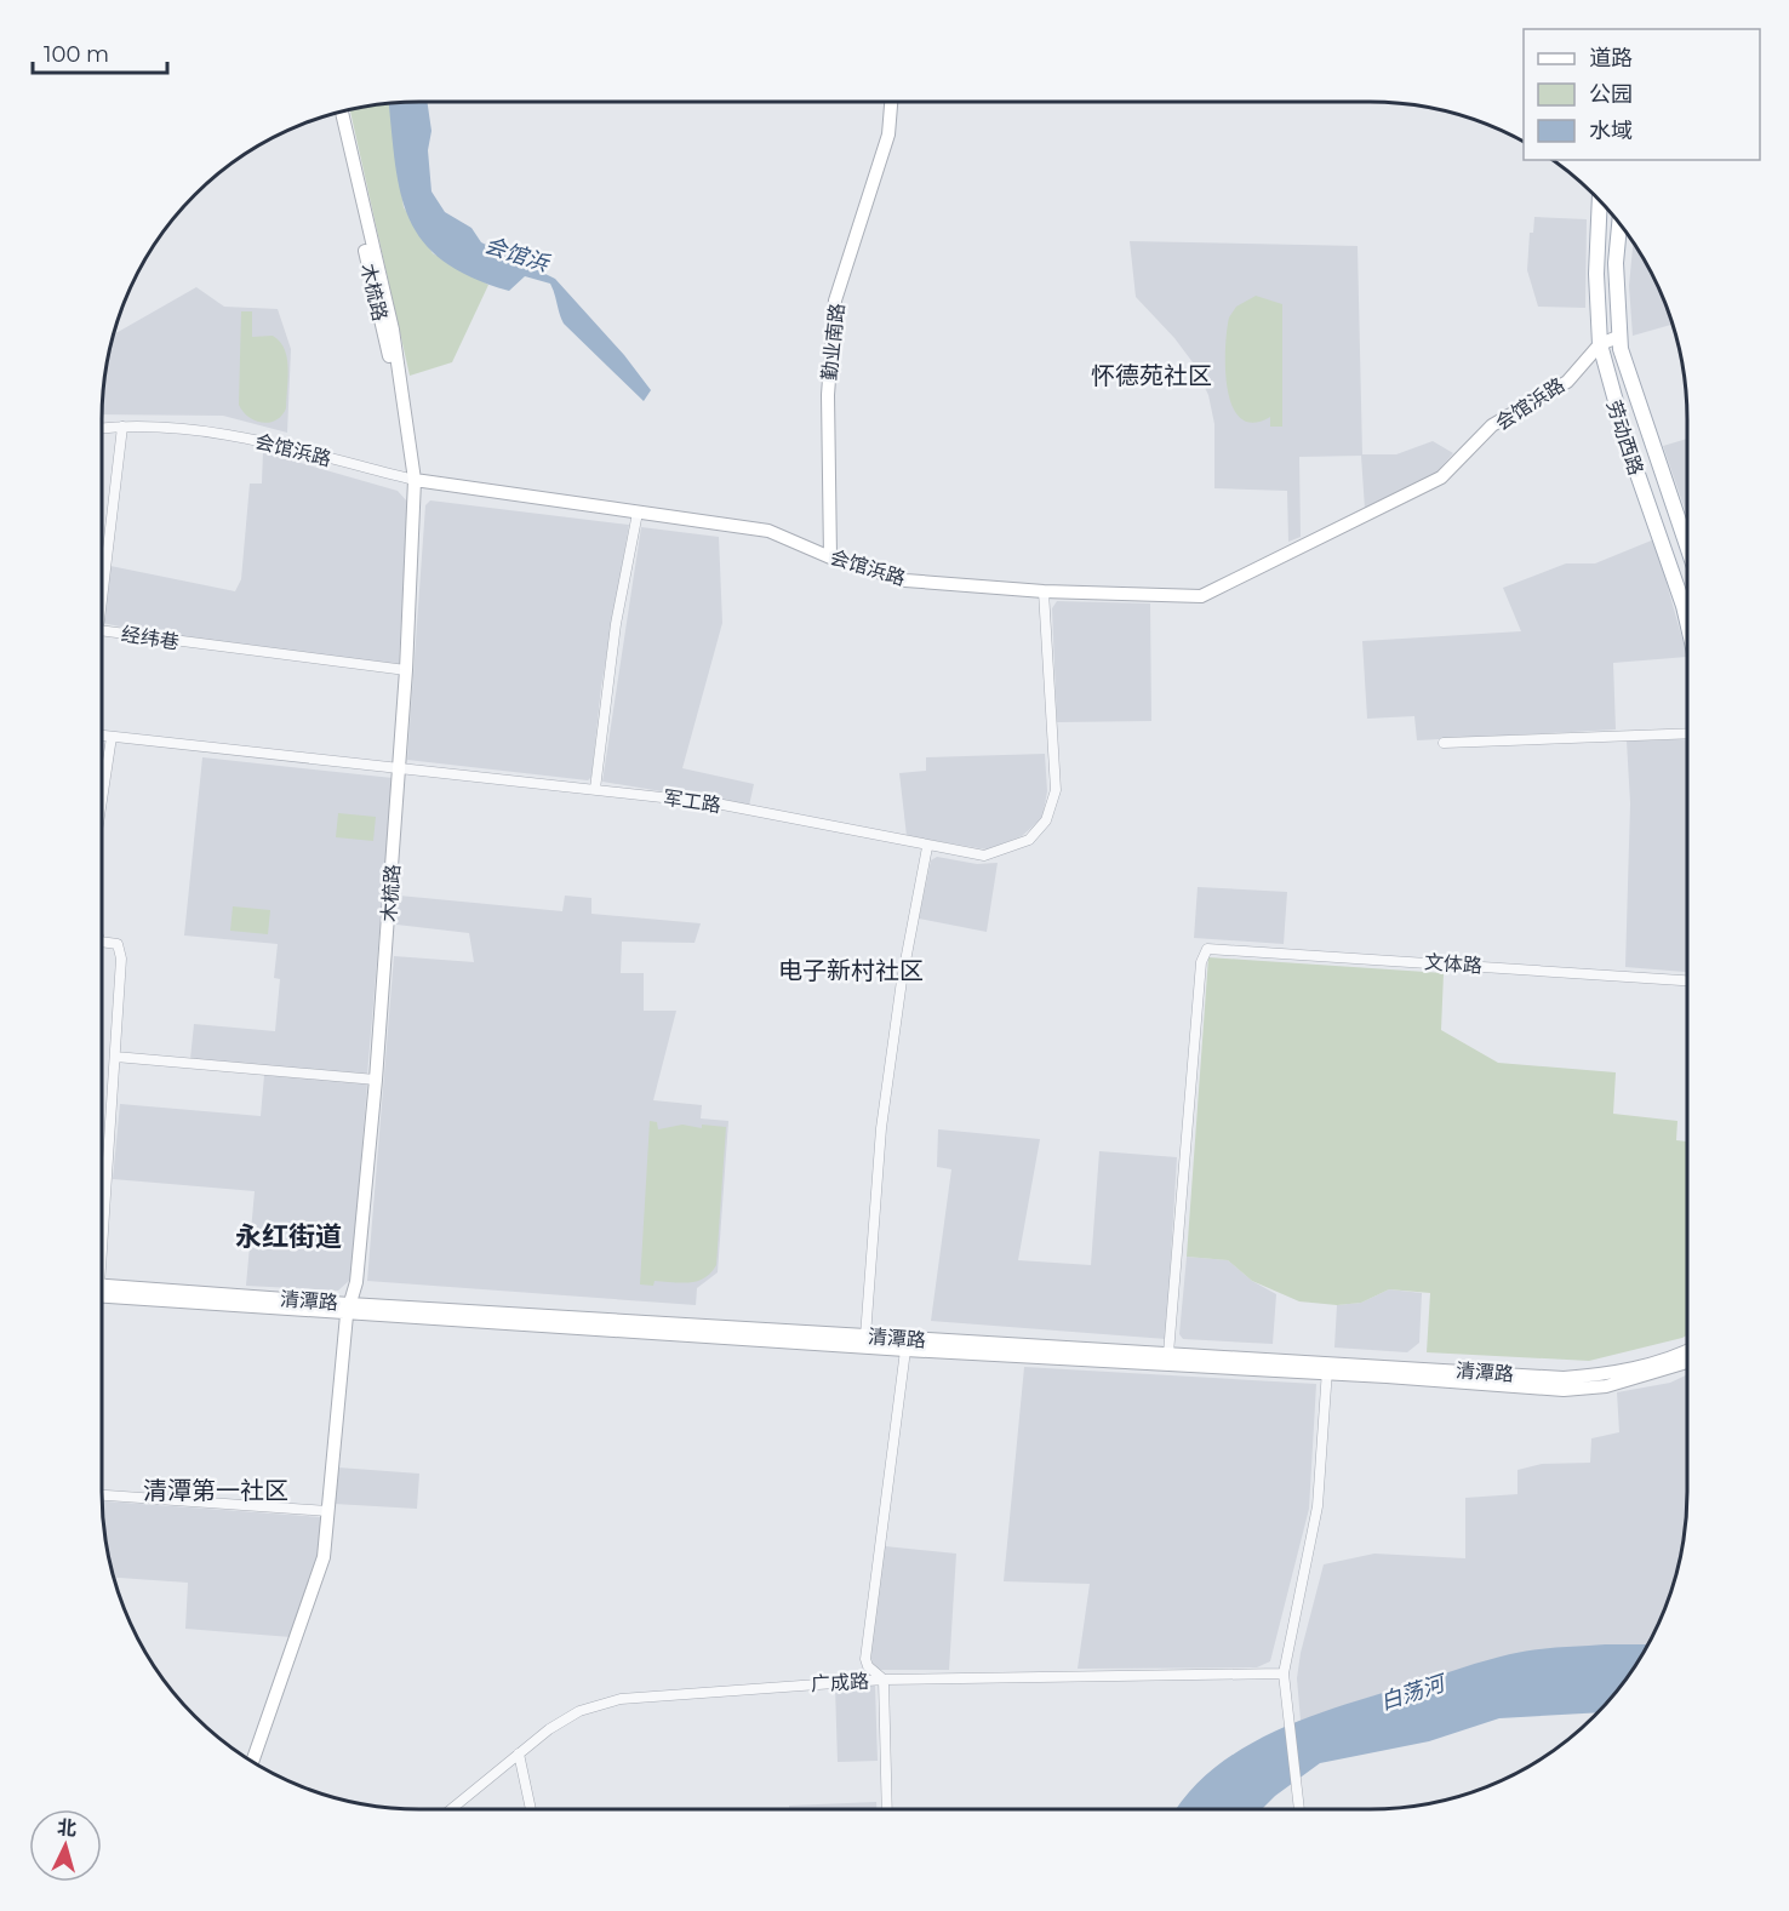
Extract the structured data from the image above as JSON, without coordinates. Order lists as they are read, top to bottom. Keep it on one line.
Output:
{"streets":{"main road":["劳动西路"],"street":["木梳路","勤业南路","会馆浜路","经纬巷","军工路","文体路","清潭路","广成路"]},"crossings":[["木梳路","会馆浜路"],["木梳路","经纬巷"],["木梳路","军工路"],["木梳路","清潭路"],["勤业南路","会馆浜路"],["会馆浜路","劳动西路"],["会馆浜路","经纬巷"],["会馆浜路","军工路"],["文体路","清潭路"]],"districts":["怀德苑社区","电子新村社区","永红街道","清潭第一社区"],"water":["会馆浜","白荡河"],"legend":["道路","公园","水域"],"scale_bar":"100 m","north":"top"}
